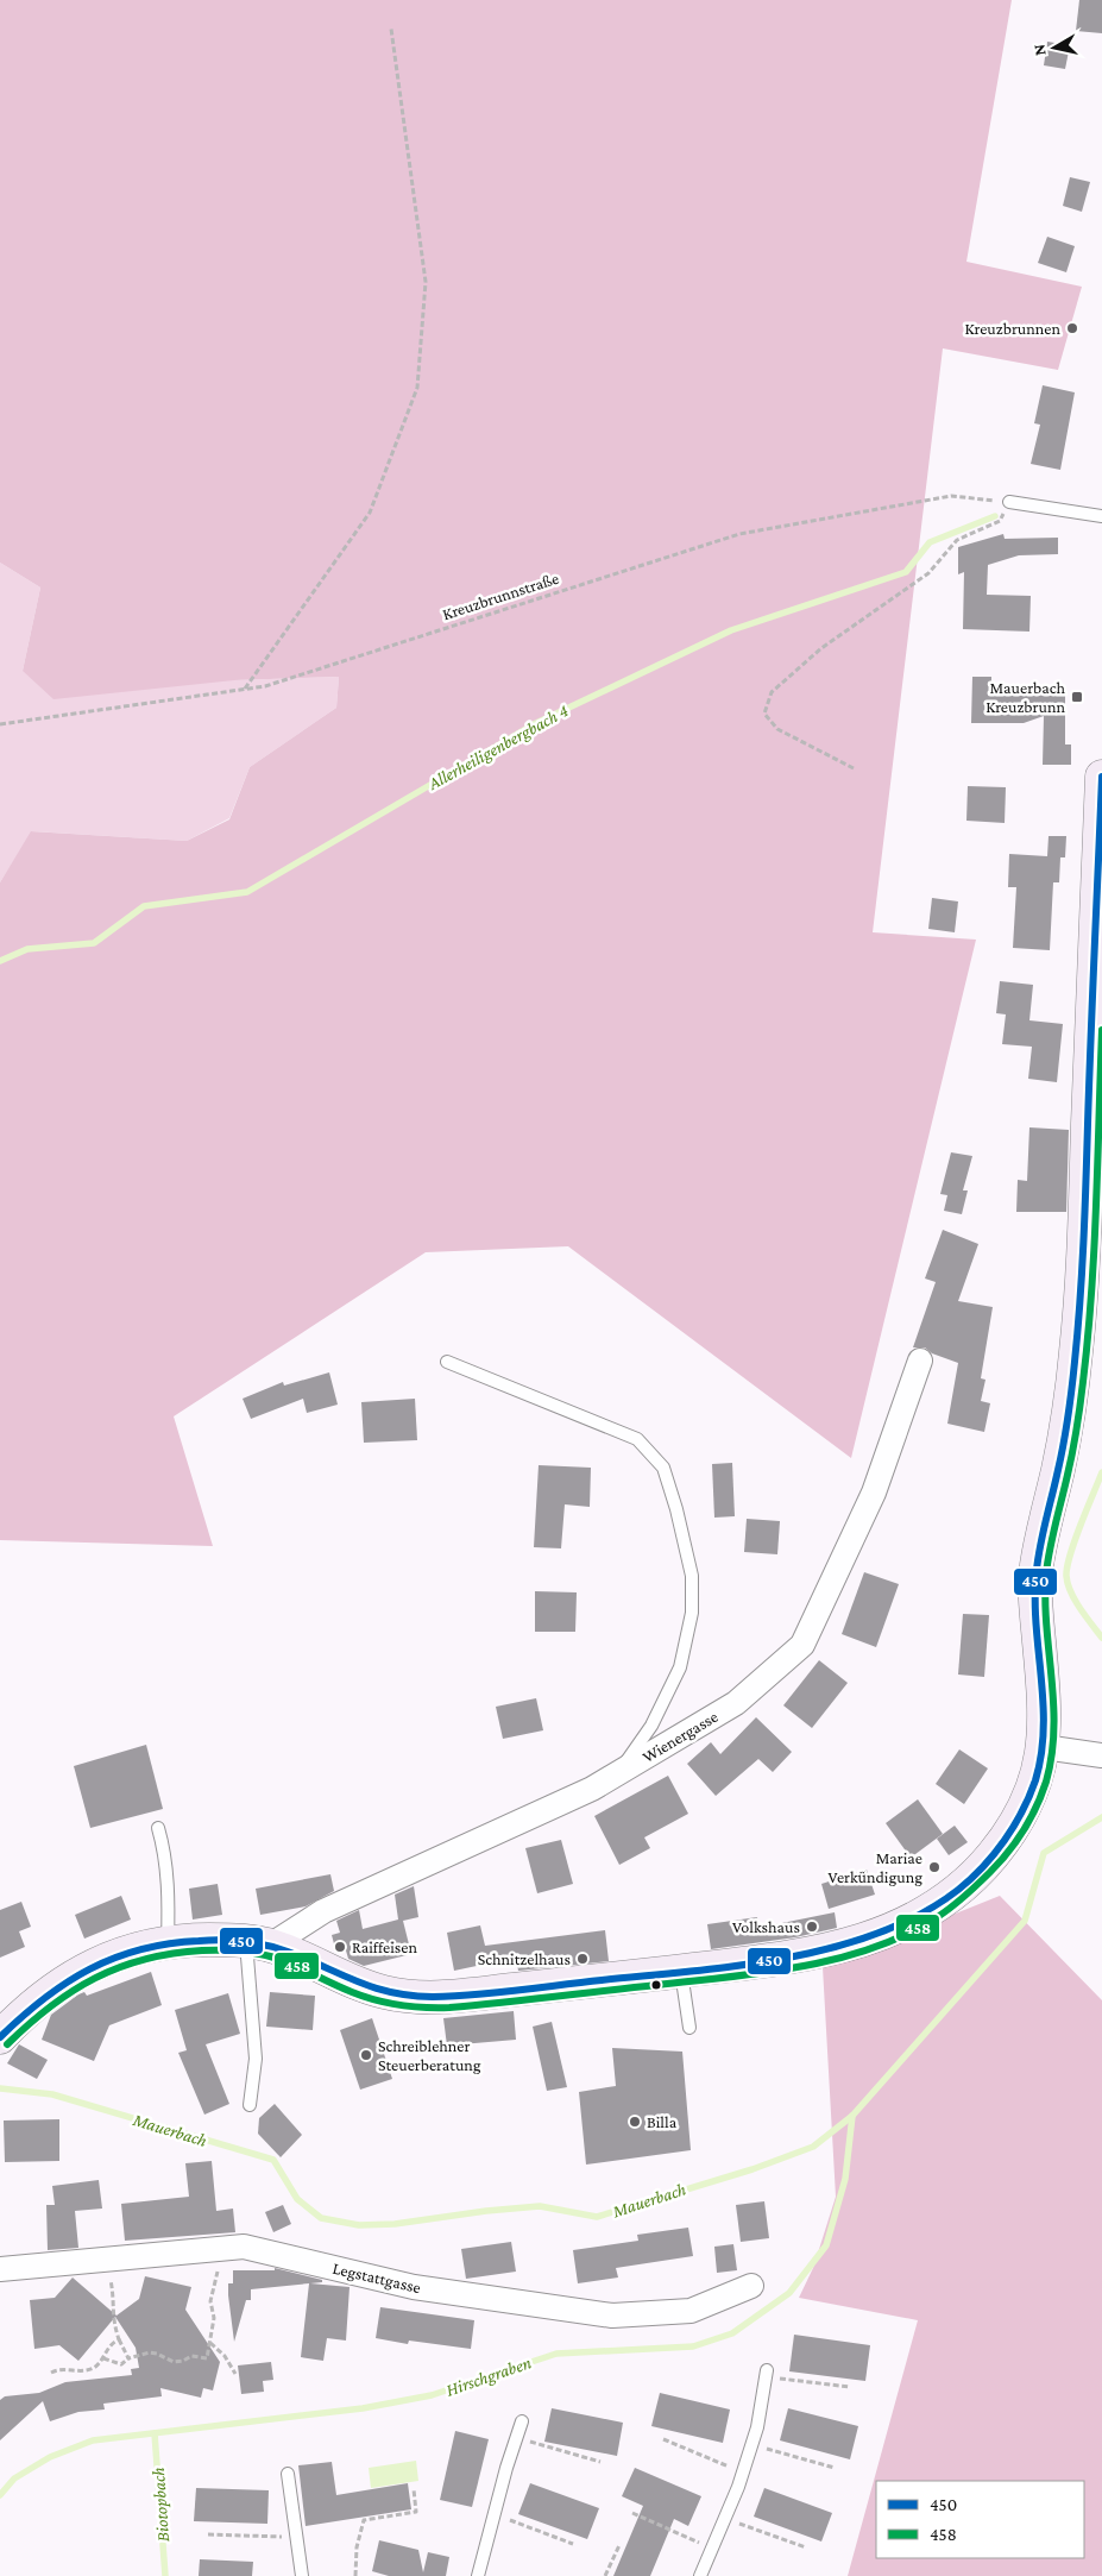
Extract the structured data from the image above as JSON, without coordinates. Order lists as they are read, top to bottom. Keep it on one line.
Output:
{"streets":{"street":["Wienergasse","Legstattgasse"],"path":["Kreuzbrunnstraße"]},"water":["Allerheiligenbergbach 4","Mauerbach","Hirschgraben","Biotopbach"],"places":{"other":["Kreuzbrunnen","Mariae Verkündigung","Volkshaus","Raiffeisen","Schnitzelhaus","Schreiblehner Steuerberatung","Billa"],"transit":["Mauerbach Kreuzbrunn"]},"lines":["transit line 450","transit line 458"],"legend":["450","458"],"north":"left"}
